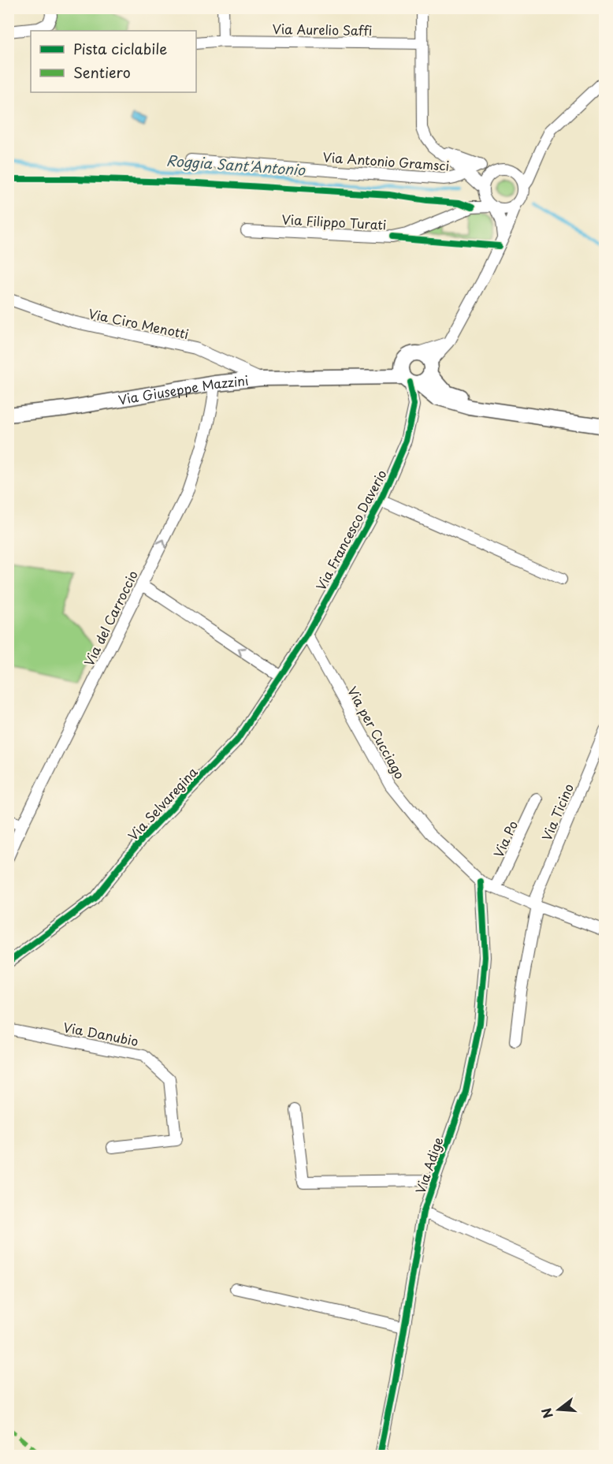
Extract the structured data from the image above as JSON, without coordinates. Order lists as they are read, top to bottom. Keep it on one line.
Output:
{"streets":{"main road":["Via Giuseppe Mazzini"],"street":["Via Aurelio Saffi","Via Antonio Gramsci","Via Filippo Turati","Via Ciro Menotti","Via Francesco Daverio","Via del Carroccio","Via per Cucciago","Via Selvaregina","Via Ticino","Via Po","Via Danubio","Via Adige"]},"crossings":[["Via Ciro Menotti","Via Giuseppe Mazzini"],["Via Giuseppe Mazzini","Via Francesco Daverio"],["Via Giuseppe Mazzini","Via del Carroccio"],["Via Francesco Daverio","Via per Cucciago"],["Via Francesco Daverio","Via Selvaregina"],["Via per Cucciago","Via Selvaregina"],["Via per Cucciago","Via Ticino"],["Via per Cucciago","Via Po"],["Via per Cucciago","Via Adige"]],"one_way":["Via del Carroccio"],"water":["Roggia Sant'Antonio"],"legend":["Pista ciclabile","Sentiero"],"north":"left"}
